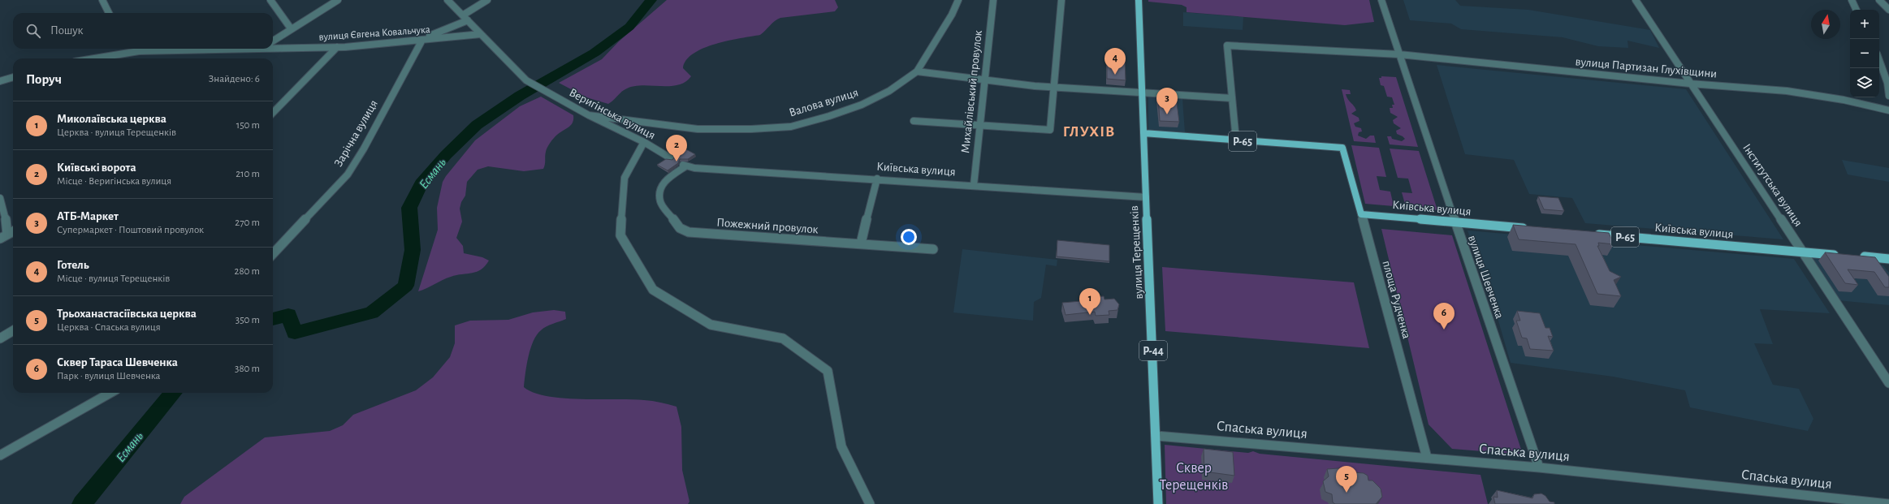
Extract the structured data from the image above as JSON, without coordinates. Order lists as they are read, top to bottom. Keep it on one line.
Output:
{"streets":{"main road":["Р-65","Київська вулиця","вулиця Терещенків","площа Рудченка","Р-44"],"street":["вулиця Євгена Ковальчука","вулиця Партизан Глухівщини","Михайлівський провулок","Валова вулиця","Веригінська вулиця","Зарічна вулиця","Інститутська вулиця","Пожежний провулок","вулиця Шевченка","Спаська вулиця"]},"crossings":[["вулиця Євгена Ковальчука","Веригінська вулиця"],["вулиця Євгена Ковальчука","Зарічна вулиця"],["вулиця Партизан Глухівщини","Інститутська вулиця"],["вулиця Партизан Глухівщини","вулиця Шевченка"],["Михайлівський провулок","Київська вулиця"],["Валова вулиця","Веригінська вулиця"],["Р-65","вулиця Терещенків"],["Р-65","площа Рудченка"],["Київська вулиця","Інститутська вулиця"],["Київська вулиця","Пожежний провулок"],["Київська вулиця","вулиця Терещенків"],["Київська вулиця","вулиця Шевченка"],["Київська вулиця","площа Рудченка"],["вулиця Терещенків","Спаська вулиця"],["вулиця Шевченка","Спаська вулиця"],["площа Рудченка","Спаська вулиця"]],"districts":["ГЛУХІВ"],"water":["Есмань"],"parks":["Сквер Терещенків"],"north":"top","page":{"map_buttons":["+","−"],"search":"Пошук","pins":["4","3","2","1","6","5"],"heading":["Поруч","Знайдено: 6"],"list":[{"mark":"1","name":"Миколаївська церква","note":"Церква · вулиця Терещенків","value":"150 m"},{"mark":"2","name":"Київські ворота","note":"Місце · Веригінська вулиця","value":"210 m"},{"mark":"3","name":"АТБ-Маркет","note":"Супермаркет · Поштовий провулок","value":"270 m"},{"mark":"4","name":"Готель","note":"Місце · вулиця Терещенків","value":"280 m"},{"mark":"5","name":"Трьоханастасіївська церква","note":"Церква · Спаська вулиця","value":"350 m"},{"mark":"6","name":"Сквер Тараса Шевченка","note":"Парк · вулиця Шевченка","value":"380 m"}]}}
